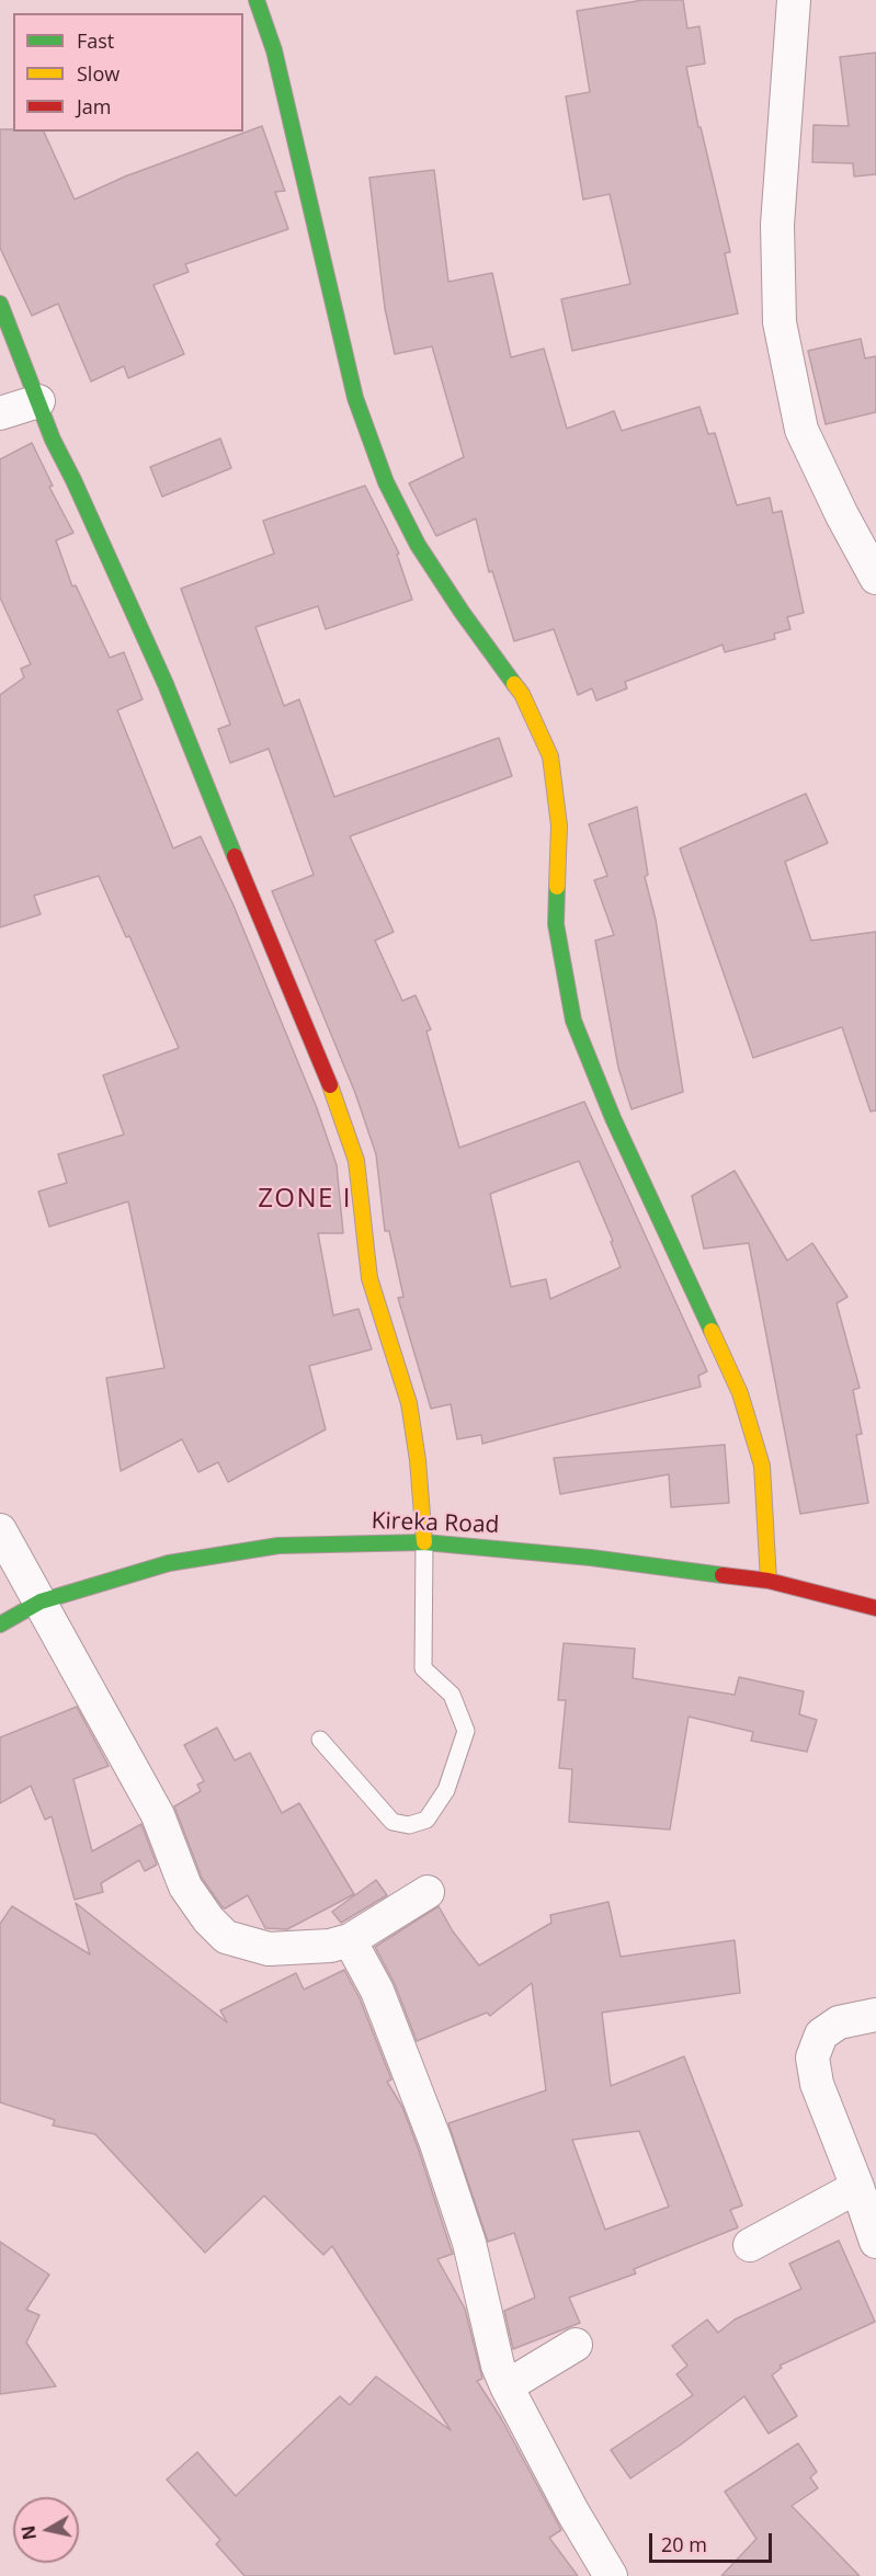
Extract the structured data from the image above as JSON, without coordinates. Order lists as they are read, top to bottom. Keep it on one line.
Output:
{"streets":{"street":["Kireka Road"]},"districts":["ZONE I"],"legend":["Fast","Slow","Jam"],"scale_bar":"20 m","north":"left"}
